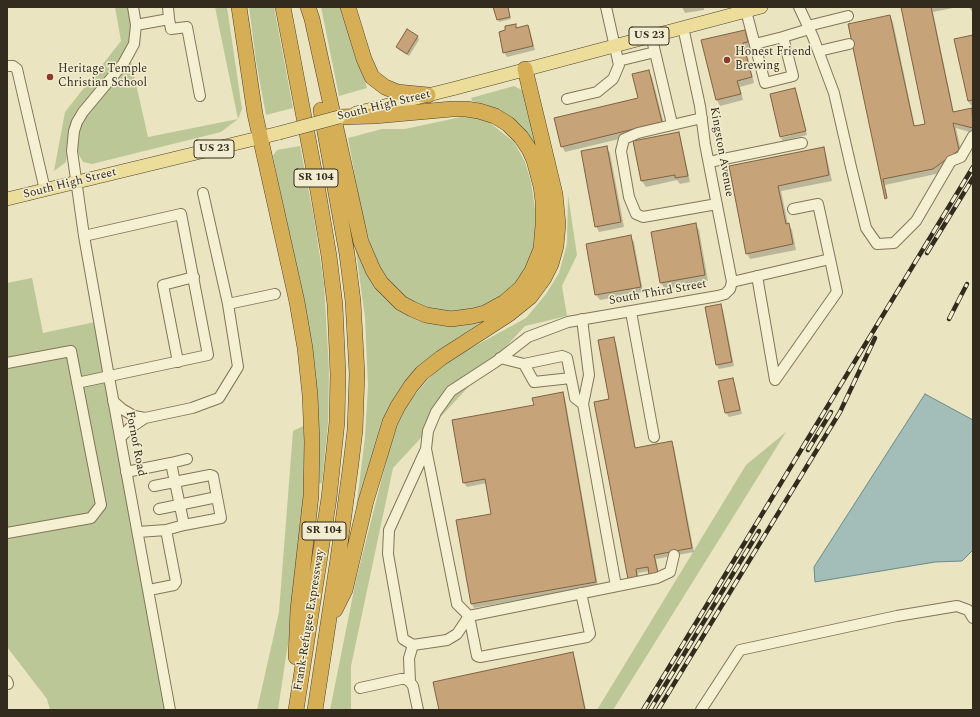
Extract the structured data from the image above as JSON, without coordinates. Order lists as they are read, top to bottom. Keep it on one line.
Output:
{"streets":{"highway":["SR 104","Frank-Refugee Expressway"],"main road":["US 23","South High Street"],"street":["Kingston Avenue","South Third Street","Fornof Road"]},"crossings":[["South High Street","Kingston Avenue"],["South High Street","Fornof Road"],["Kingston Avenue","South Third Street"]],"places":["Honest Friend Brewing","Heritage Temple Christian School"]}
